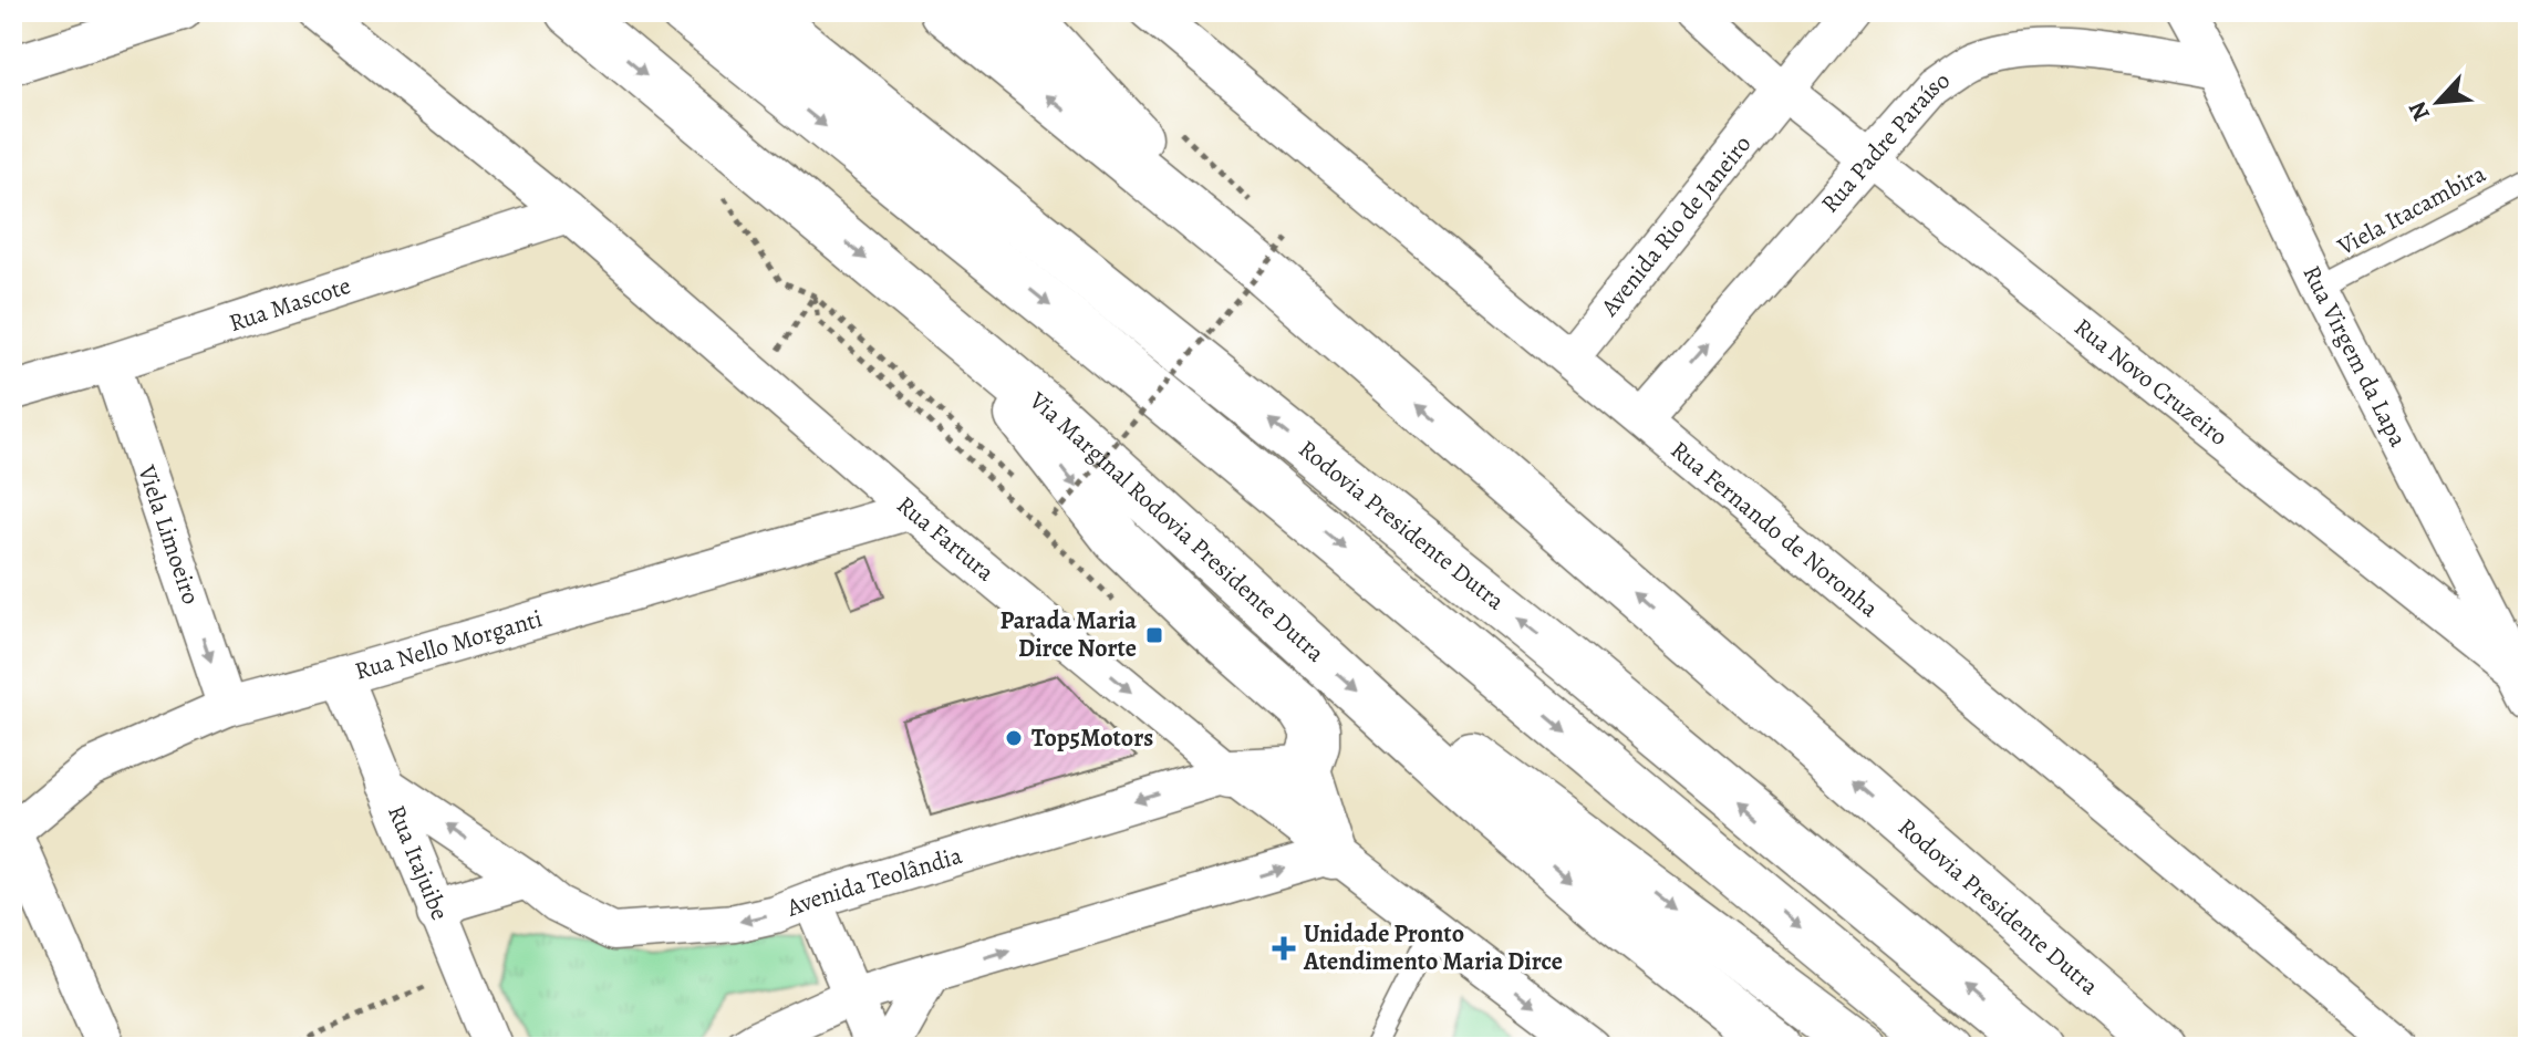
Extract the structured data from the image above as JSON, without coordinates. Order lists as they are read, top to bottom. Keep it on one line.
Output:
{"streets":{"highway":["Rodovia Presidente Dutra","Via Marginal Rodovia Presidente Dutra"],"street":["Rua Padre Paraíso","Avenida Rio de Janeiro","Rua Mascote","Rua Virgem da Lapa","Rua Novo Cruzeiro","Rua Fernando de Noronha","Viela Limoeiro","Rua Fartura","Rua Nello Morganti","Rua Itajuibe","Avenida Teolândia"],"lane":["Viela Itacambira"]},"crossings":[["Rua Padre Paraíso","Rua Virgem da Lapa"],["Rua Padre Paraíso","Rua Novo Cruzeiro"],["Rua Padre Paraíso","Rua Fernando de Noronha"],["Viela Itacambira","Rua Virgem da Lapa"],["Avenida Rio de Janeiro","Rua Novo Cruzeiro"],["Avenida Rio de Janeiro","Rua Fernando de Noronha"],["Rua Mascote","Viela Limoeiro"],["Rua Mascote","Rua Fartura"],["Rua Virgem da Lapa","Rua Novo Cruzeiro"],["Viela Limoeiro","Rua Nello Morganti"],["Rua Fartura","Rua Nello Morganti"],["Rua Fartura","Avenida Teolândia"],["Rua Nello Morganti","Rua Itajuibe"],["Rua Itajuibe","Avenida Teolândia"]],"one_way":["Rua Padre Paraíso","Viela Limoeiro","Rua Fartura"],"places":{"transit":["Parada Maria Dirce Norte"],"other":["Top5Motors"],"health":["Unidade Pronto Atendimento Maria Dirce"]},"north":"bottom left"}
